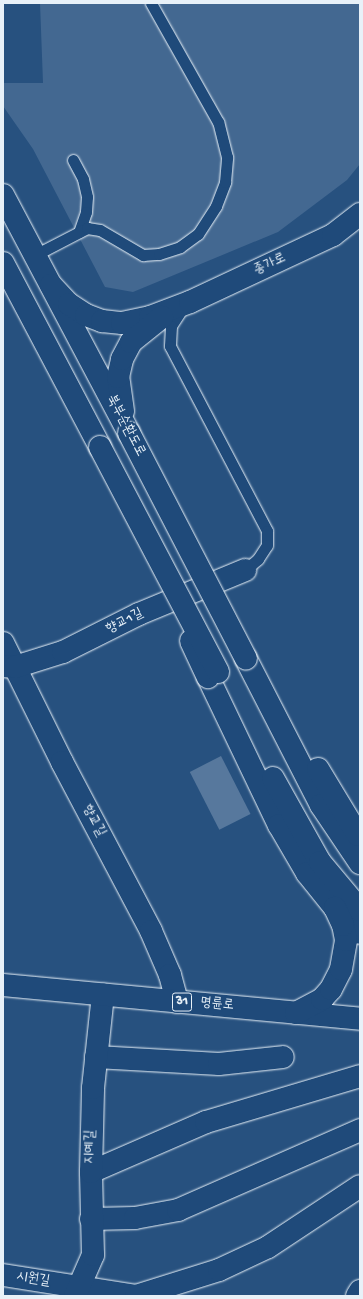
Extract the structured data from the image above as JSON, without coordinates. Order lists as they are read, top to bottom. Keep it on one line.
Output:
{"streets":{"street":["종가로","북부순환도로","향교1길","향교길","31","명륜로","지예길","시원길"]},"crossings":[["향교1길","향교길"],["향교길","명륜로"],["명륜로","지예길"],["지예길","시원길"]]}
